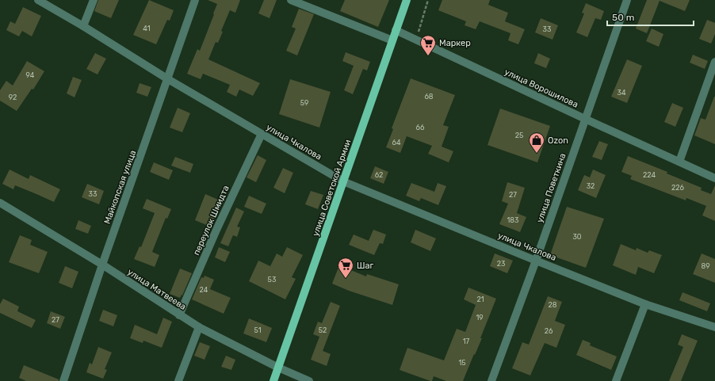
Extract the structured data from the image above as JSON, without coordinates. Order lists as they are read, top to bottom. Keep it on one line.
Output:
{"streets":{"main road":["улица Советской Армии"],"street":["улица Ворошилова","улица Чкалова","Майкопская улица","улица Поветкина","переулок Шмидта","улица Матвеева"]},"crossings":[["улица Ворошилова","улица Советской Армии"],["улица Ворошилова","улица Поветкина"],["улица Чкалова","Майкопская улица"],["улица Чкалова","улица Советской Армии"],["улица Чкалова","улица Поветкина"],["улица Чкалова","переулок Шмидта"],["Майкопская улица","улица Матвеева"],["улица Советской Армии","улица Матвеева"],["переулок Шмидта","улица Матвеева"]],"places":{"supermarket":["Маркер","Шаг"],"shop":["Ozon"]},"house_numbers":["41","33","94","34","68","92","59","66","25","64","62","224","32","226","33","27","183","30","23","89","53","24","21","28","19","27","51","52","26","17","15"],"scale_bar":"50 m"}
